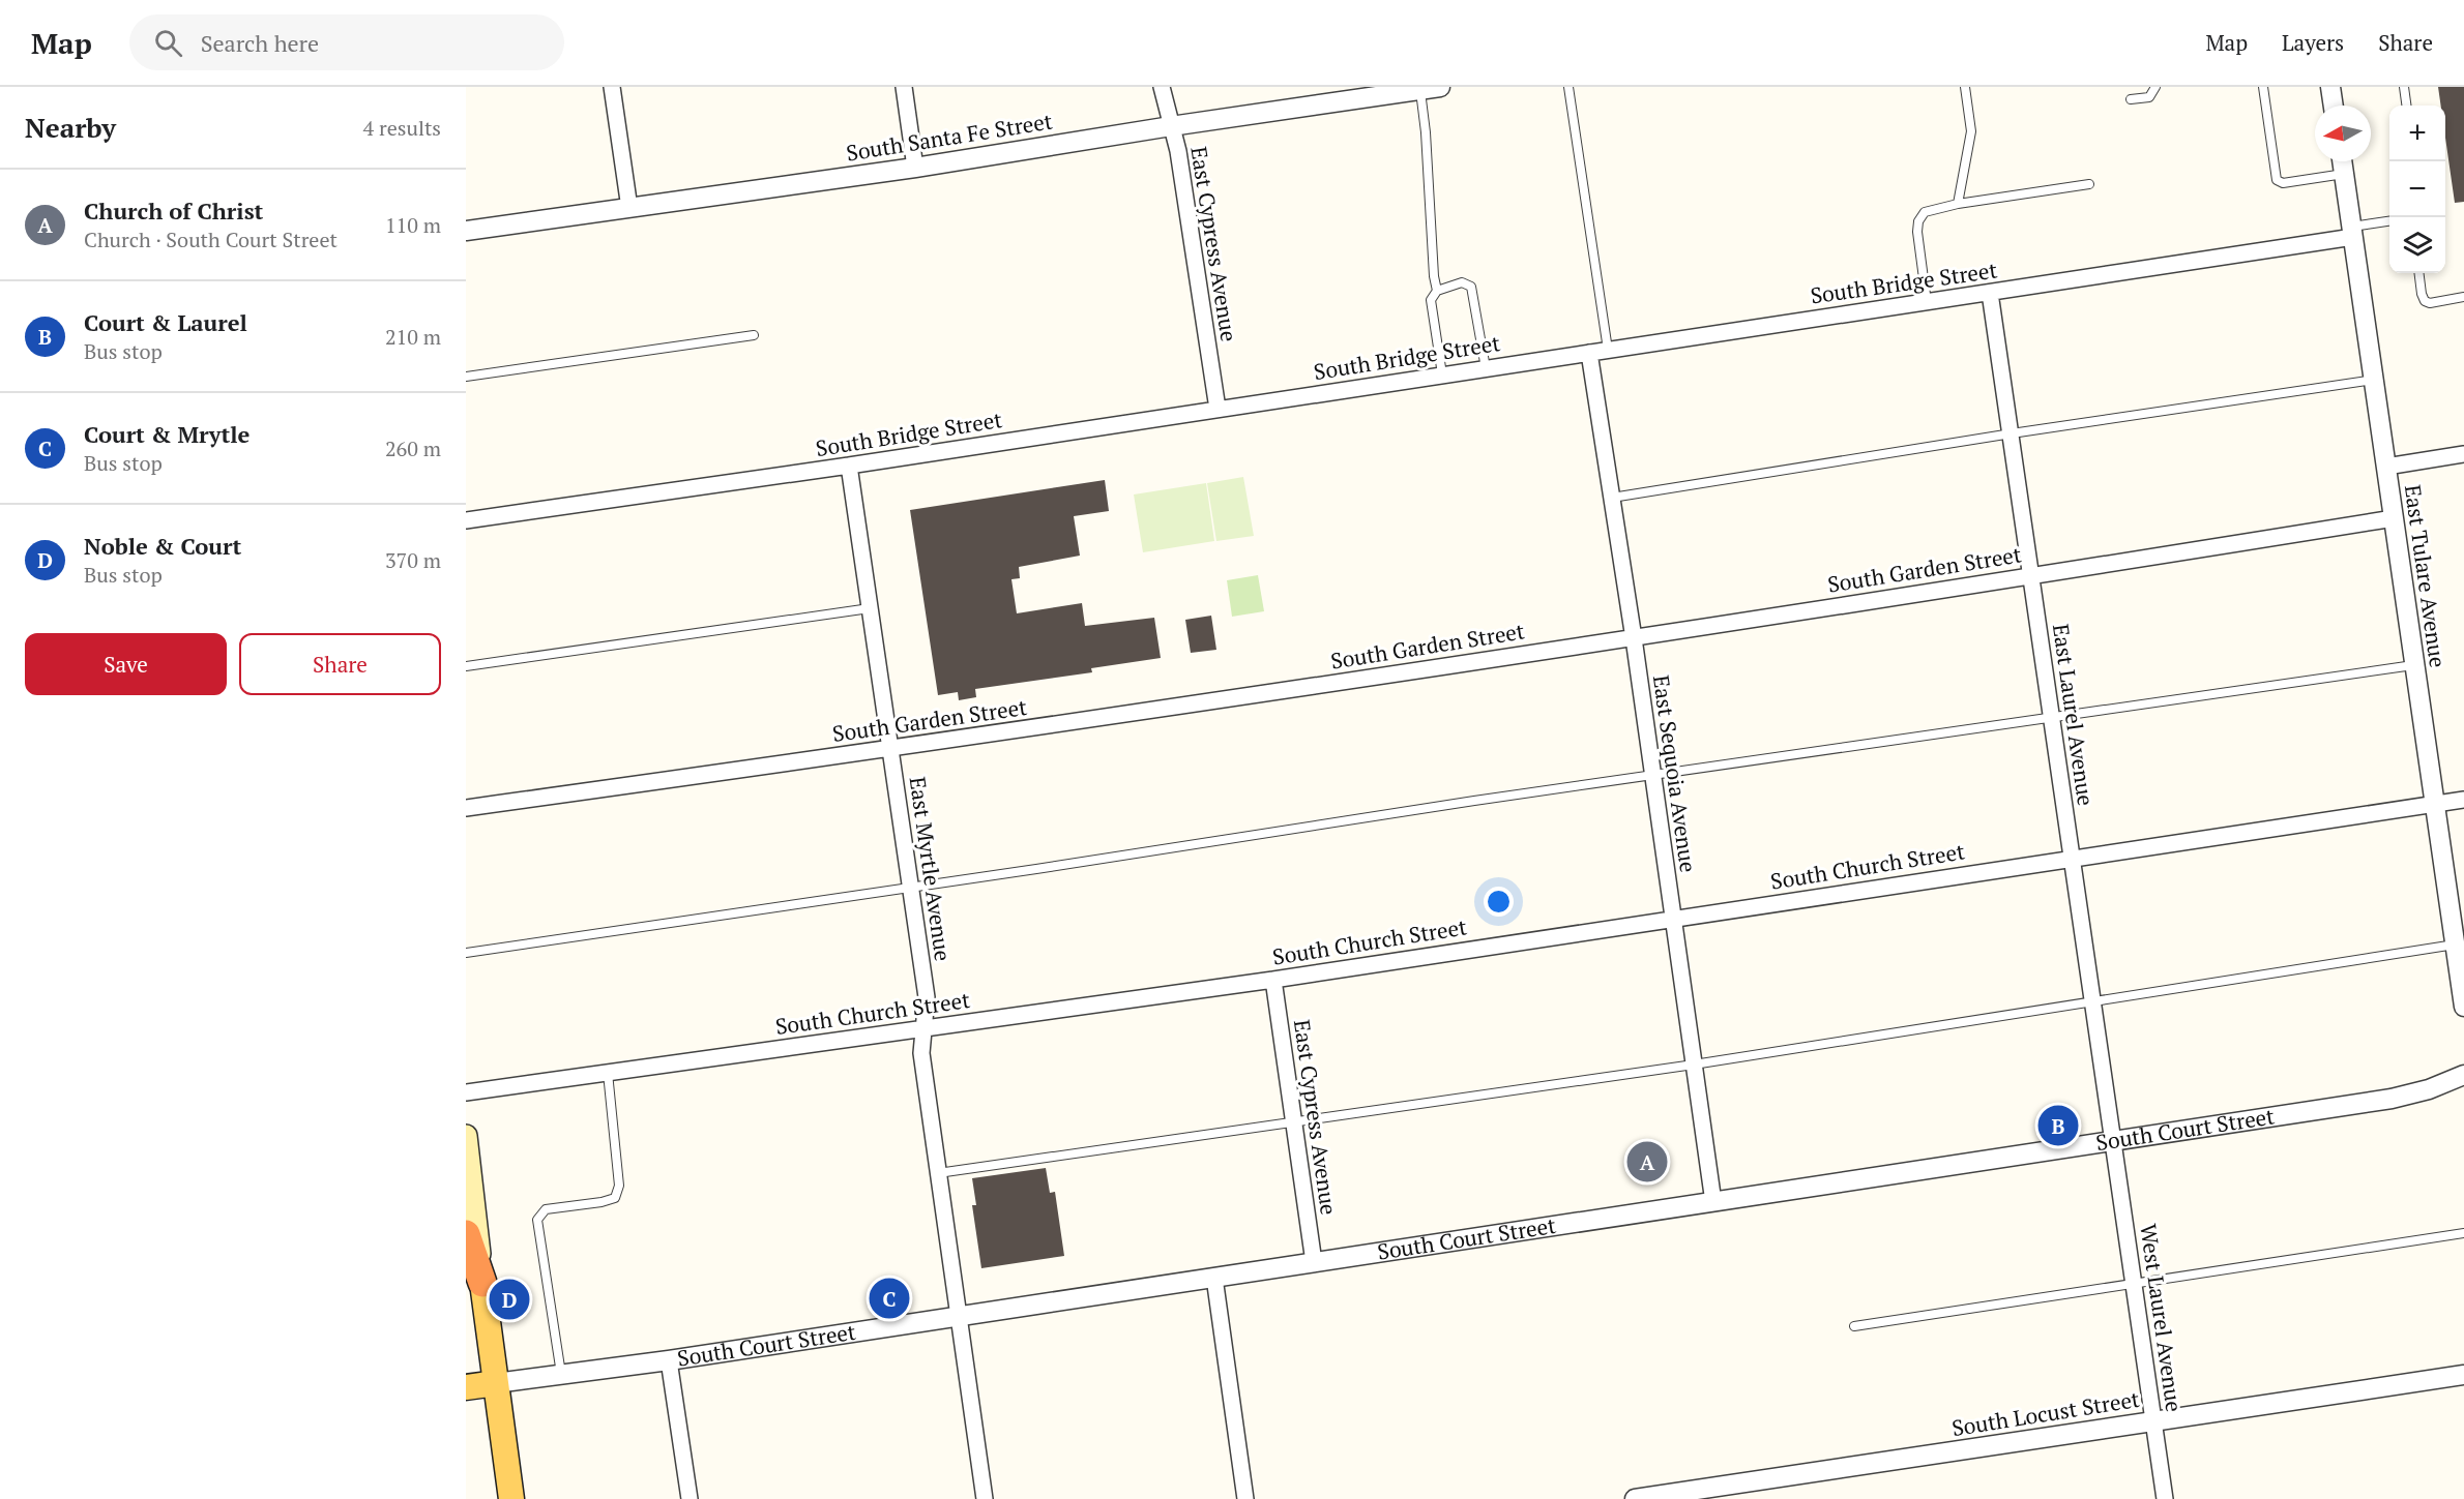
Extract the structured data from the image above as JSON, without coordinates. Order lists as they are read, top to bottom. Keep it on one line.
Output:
{"streets":{"main road":["South Court Street"],"street":["South Santa Fe Street","East Cypress Avenue","South Bridge Street","South Garden Street","East Tulare Avenue","East Laurel Avenue","East Sequoia Avenue","South Church Street","East Myrtle Avenue","West Laurel Avenue","South Locust Street"]},"crossings":[["South Santa Fe Street","East Cypress Avenue"],["East Cypress Avenue","South Bridge Street"],["East Cypress Avenue","South Church Street"],["East Cypress Avenue","South Court Street"],["South Bridge Street","East Tulare Avenue"],["South Bridge Street","East Laurel Avenue"],["South Bridge Street","East Sequoia Avenue"],["South Bridge Street","East Myrtle Avenue"],["South Garden Street","East Tulare Avenue"],["South Garden Street","East Laurel Avenue"],["South Garden Street","East Sequoia Avenue"],["South Garden Street","East Myrtle Avenue"],["East Tulare Avenue","South Church Street"],["East Laurel Avenue","South Church Street"],["East Laurel Avenue","South Court Street"],["East Laurel Avenue","West Laurel Avenue"],["East Sequoia Avenue","South Church Street"],["East Sequoia Avenue","South Court Street"],["South Church Street","East Myrtle Avenue"],["East Myrtle Avenue","South Court Street"],["South Court Street","West Laurel Avenue"],["West Laurel Avenue","South Locust Street"]],"north":"left","page":{"header":"Map","search":"Search here","nav":["Map","Layers","Share"],"heading":["Nearby","4 results"],"map_buttons":["+","−"],"list":[{"mark":"A","name":"Church of Christ","note":"Church · South Court Street","value":"110 m"},{"mark":"B","name":"Court & Laurel","note":"Bus stop","value":"210 m"},{"mark":"C","name":"Court & Mrytle","note":"Bus stop","value":"260 m"},{"mark":"D","name":"Noble & Court","note":"Bus stop","value":"370 m"}],"buttons":["Save","Share"],"pins":["B","A","C","D"]}}
